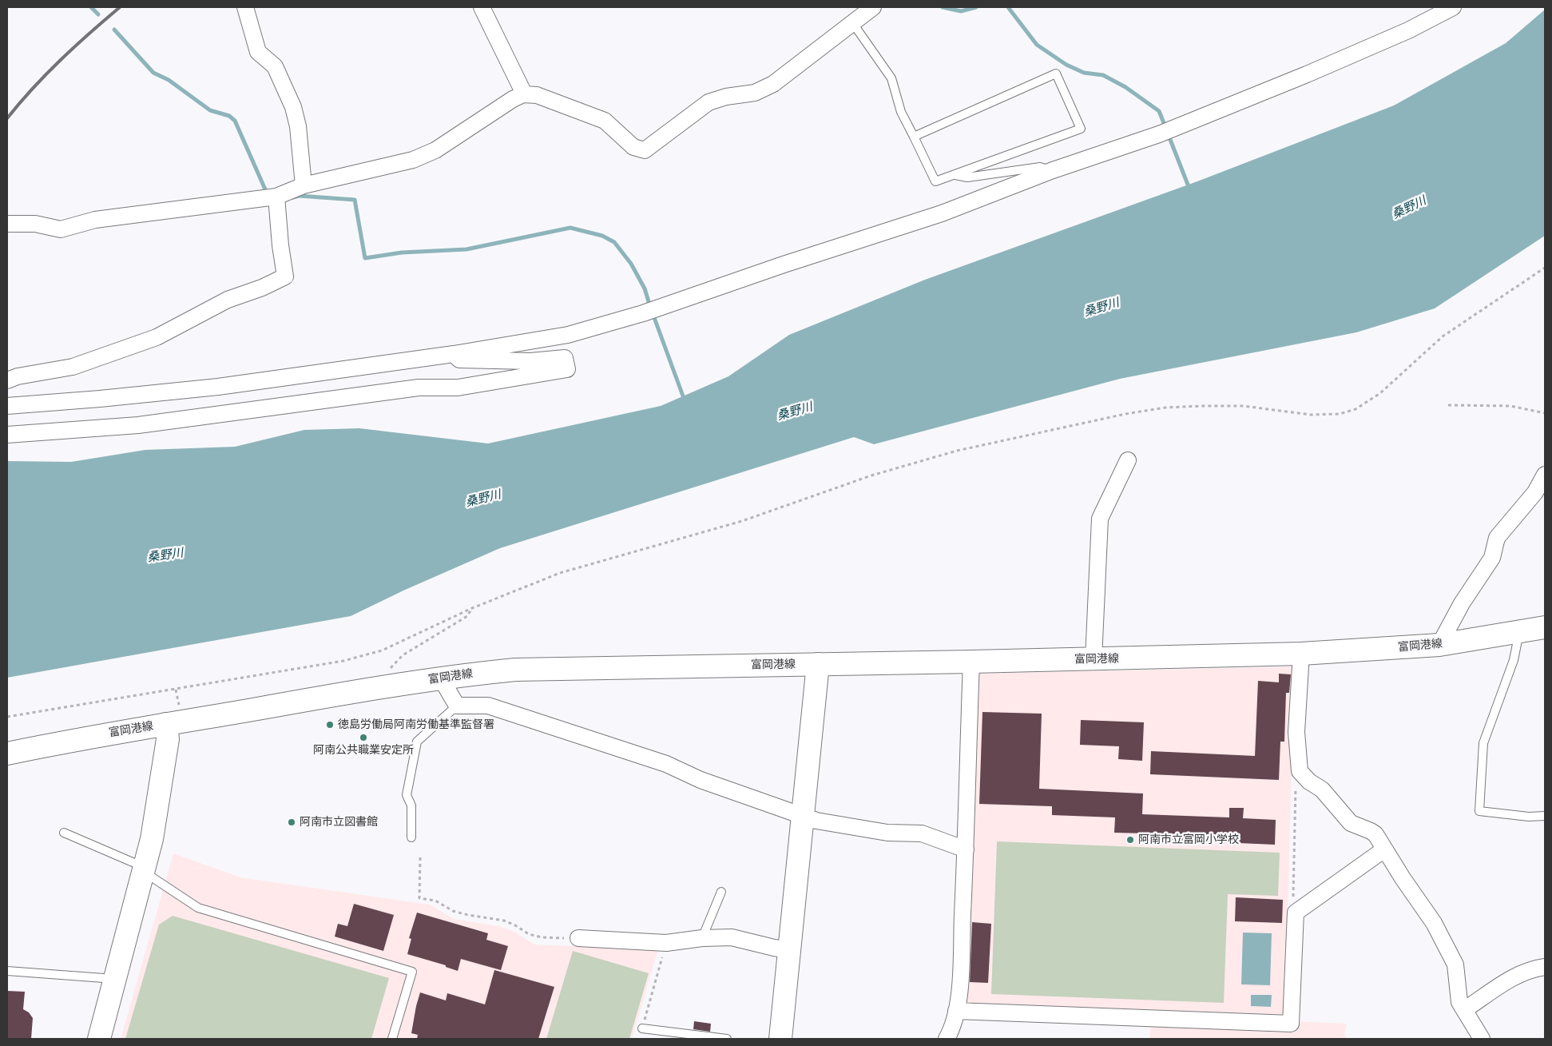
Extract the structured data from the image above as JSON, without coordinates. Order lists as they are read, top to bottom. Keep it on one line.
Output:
{"streets":{"main road":["富岡港線"]},"water":["桑野川"],"places":["徳島労働局阿南労働基準監督署","阿南公共職業安定所","阿南市立図書館","阿南市立富岡小学校"]}
